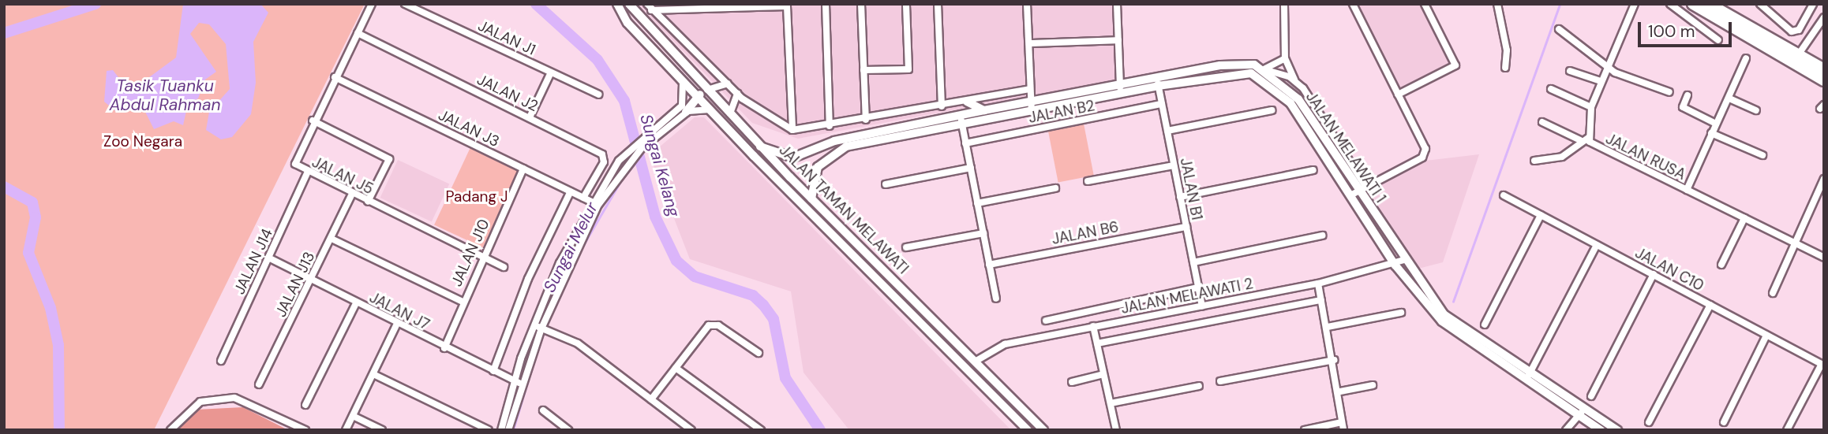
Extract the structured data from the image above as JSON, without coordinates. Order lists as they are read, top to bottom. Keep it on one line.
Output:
{"streets":{"street":["JALAN J1","JALAN J2","JALAN B2","JALAN J3","JALAN MELAWATI 1","JALAN RUSA","JALAN J5","JALAN B1","JALAN TAMAN MELAWATI","JALAN B6","JALAN J10","JALAN J14","JALAN C10","JALAN J13","JALAN MELAWATI 2","JALAN J7"]},"crossings":[["JALAN J2","JALAN J3"],["JALAN J2","JALAN J5"],["JALAN B2","JALAN B1"],["JALAN J3","JALAN J5"],["JALAN J3","JALAN J10"],["JALAN MELAWATI 1","JALAN B1"],["JALAN MELAWATI 1","JALAN TAMAN MELAWATI"],["JALAN MELAWATI 1","JALAN MELAWATI 2"],["JALAN J5","JALAN J10"],["JALAN J5","JALAN J14"],["JALAN J5","JALAN J13"],["JALAN B1","JALAN B6"],["JALAN B1","JALAN MELAWATI 2"],["JALAN TAMAN MELAWATI","JALAN MELAWATI 2"],["JALAN J10","JALAN J7"],["JALAN J14","JALAN J7"],["JALAN J13","JALAN J7"]],"water":["Tasik Tuanku Abdul Rahman","Sungai Kelang","Sungai Melur"],"parks":["Zoo Negara","Padang J"],"scale_bar":"100 m"}
